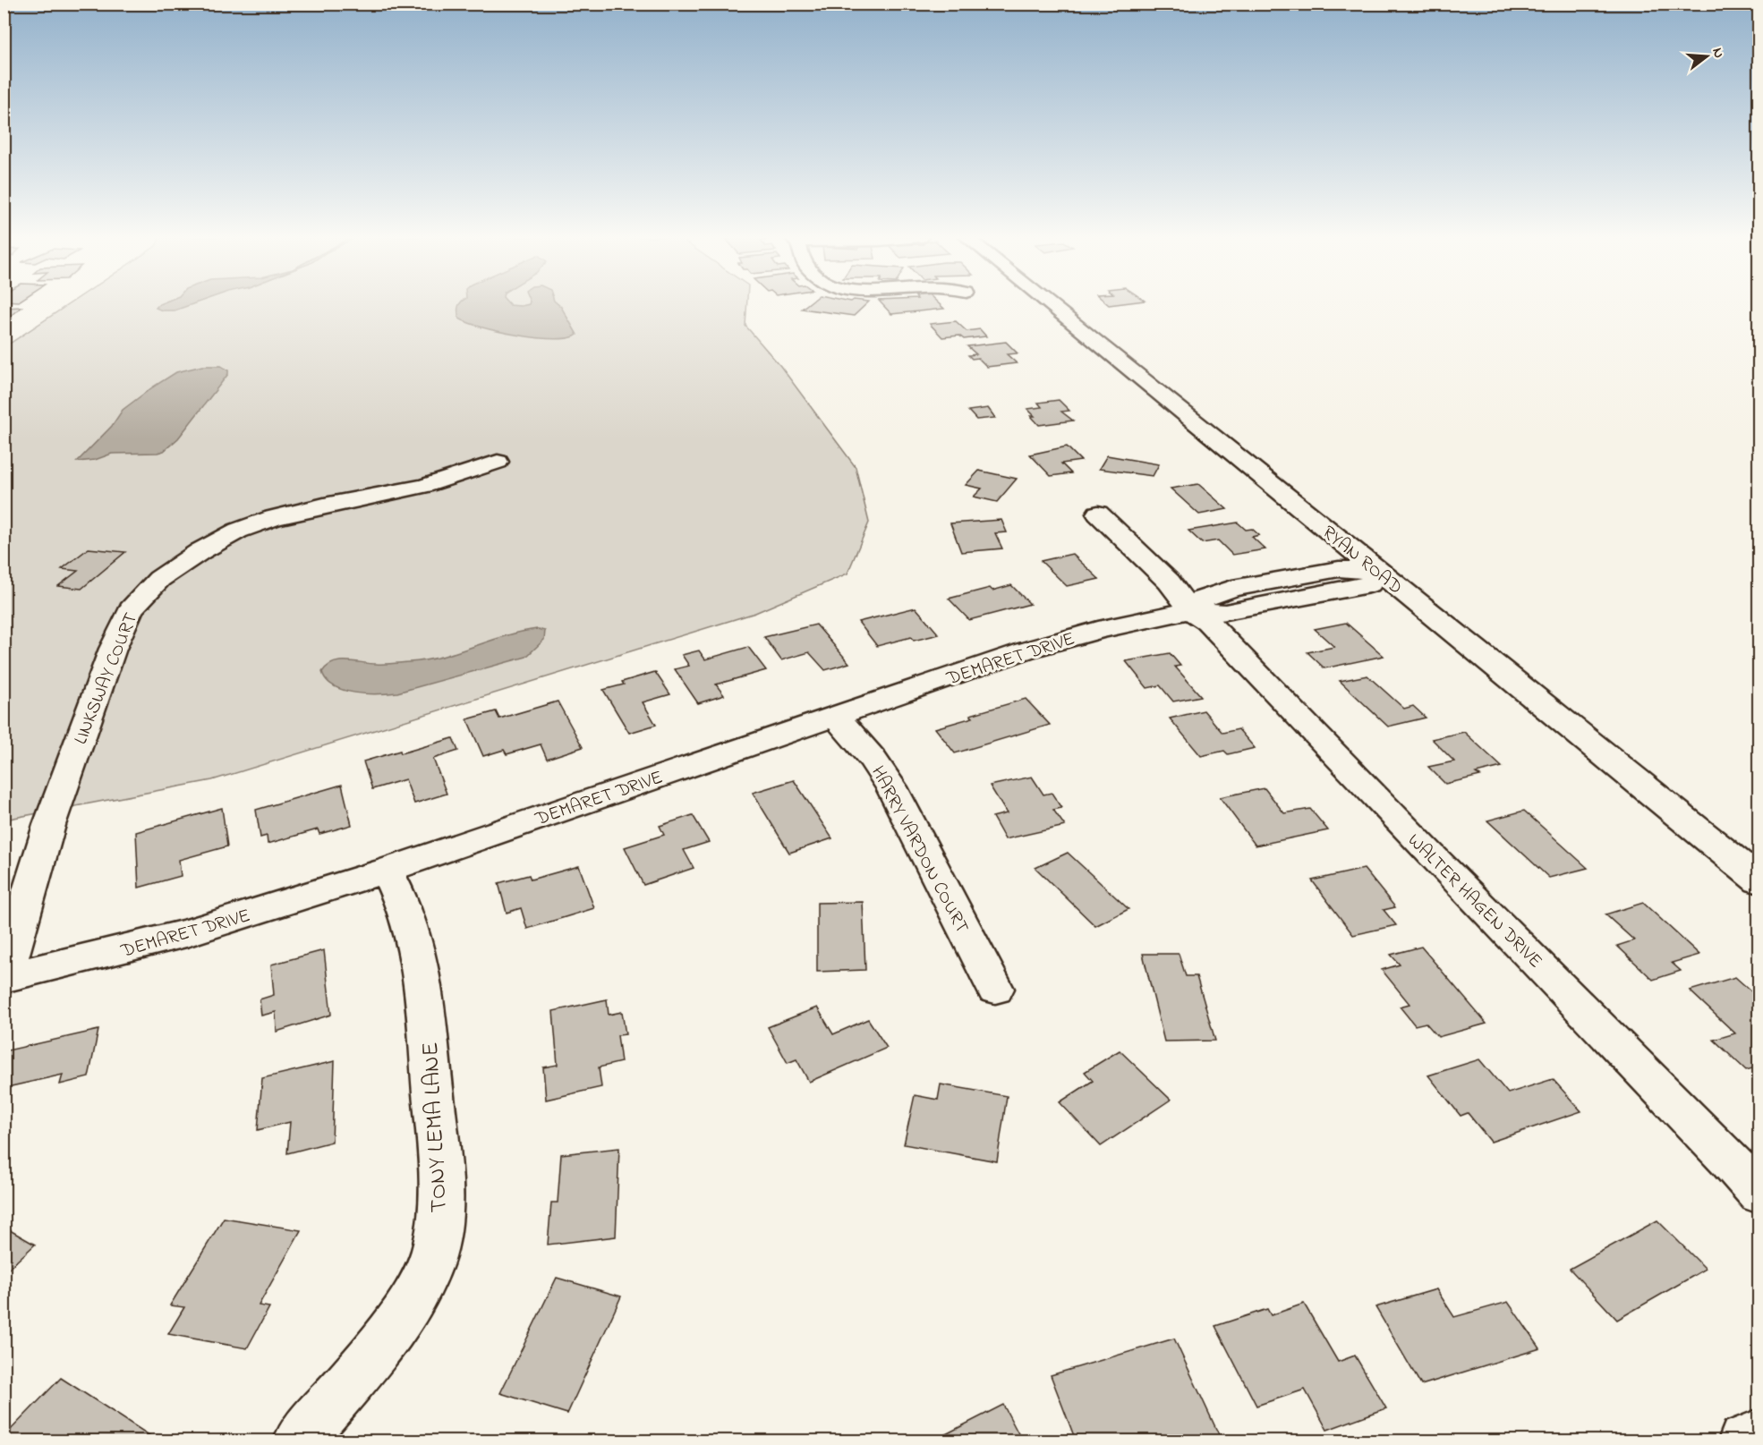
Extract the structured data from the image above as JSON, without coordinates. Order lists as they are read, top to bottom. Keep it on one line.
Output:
{"streets":{"street":["RYAN ROAD","DEMARET DRIVE","LINKSWAY COURT","HARRY VARDON COURT","WALTER HAGEN DRIVE","TONY LEMA LANE"]},"crossings":[["RYAN ROAD","DEMARET DRIVE"],["DEMARET DRIVE","LINKSWAY COURT"],["DEMARET DRIVE","HARRY VARDON COURT"],["DEMARET DRIVE","WALTER HAGEN DRIVE"],["DEMARET DRIVE","TONY LEMA LANE"]],"north":"right"}
